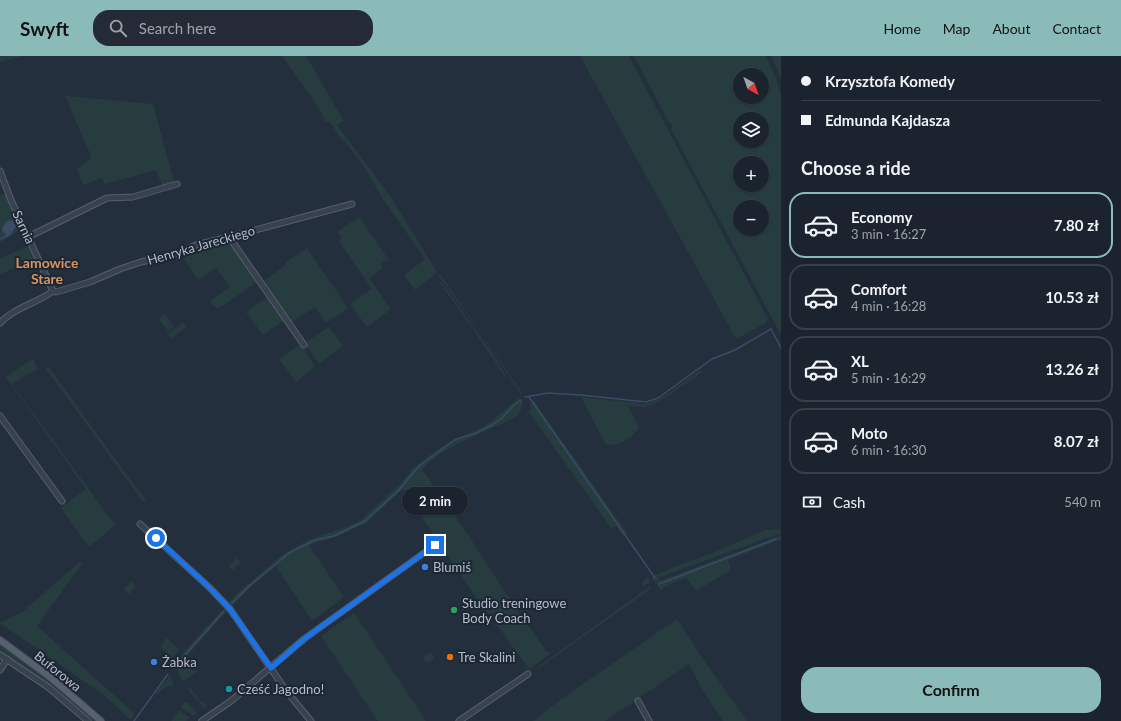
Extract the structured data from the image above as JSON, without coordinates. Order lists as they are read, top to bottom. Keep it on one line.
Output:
{"streets":{"main road":["Buforowa"],"street":["Sarnia","Henryka Jareckiego"]},"crossings":[["Sarnia","Henryka Jareckiego"]],"districts":["Lamowice Stare"],"places":["Blumiś","Studio treningowe Body Coach","Tre Skalini","Żabka","Cześć Jagodno!"],"north":"bottom right","page":{"header":"Swyft","search":"Search here","nav":["Home","Map","About","Contact"],"banner":["Krzysztofa Komedy","Edmunda Kajdasza"],"map_buttons":["+","−"],"heading":"Choose a ride","list":[{"name":"Economy","note":"3 min · 16:27","value":"7.80 zł"},{"name":"Comfort","note":"4 min · 16:28","value":"10.53 zł"},{"name":"XL","note":"5 min · 16:29","value":"13.26 zł"},{"name":"Moto","note":"6 min · 16:30","value":"8.07 zł"}],"pay":["Cash","540 m"],"bubble":"2 min","buttons":"Confirm"}}
